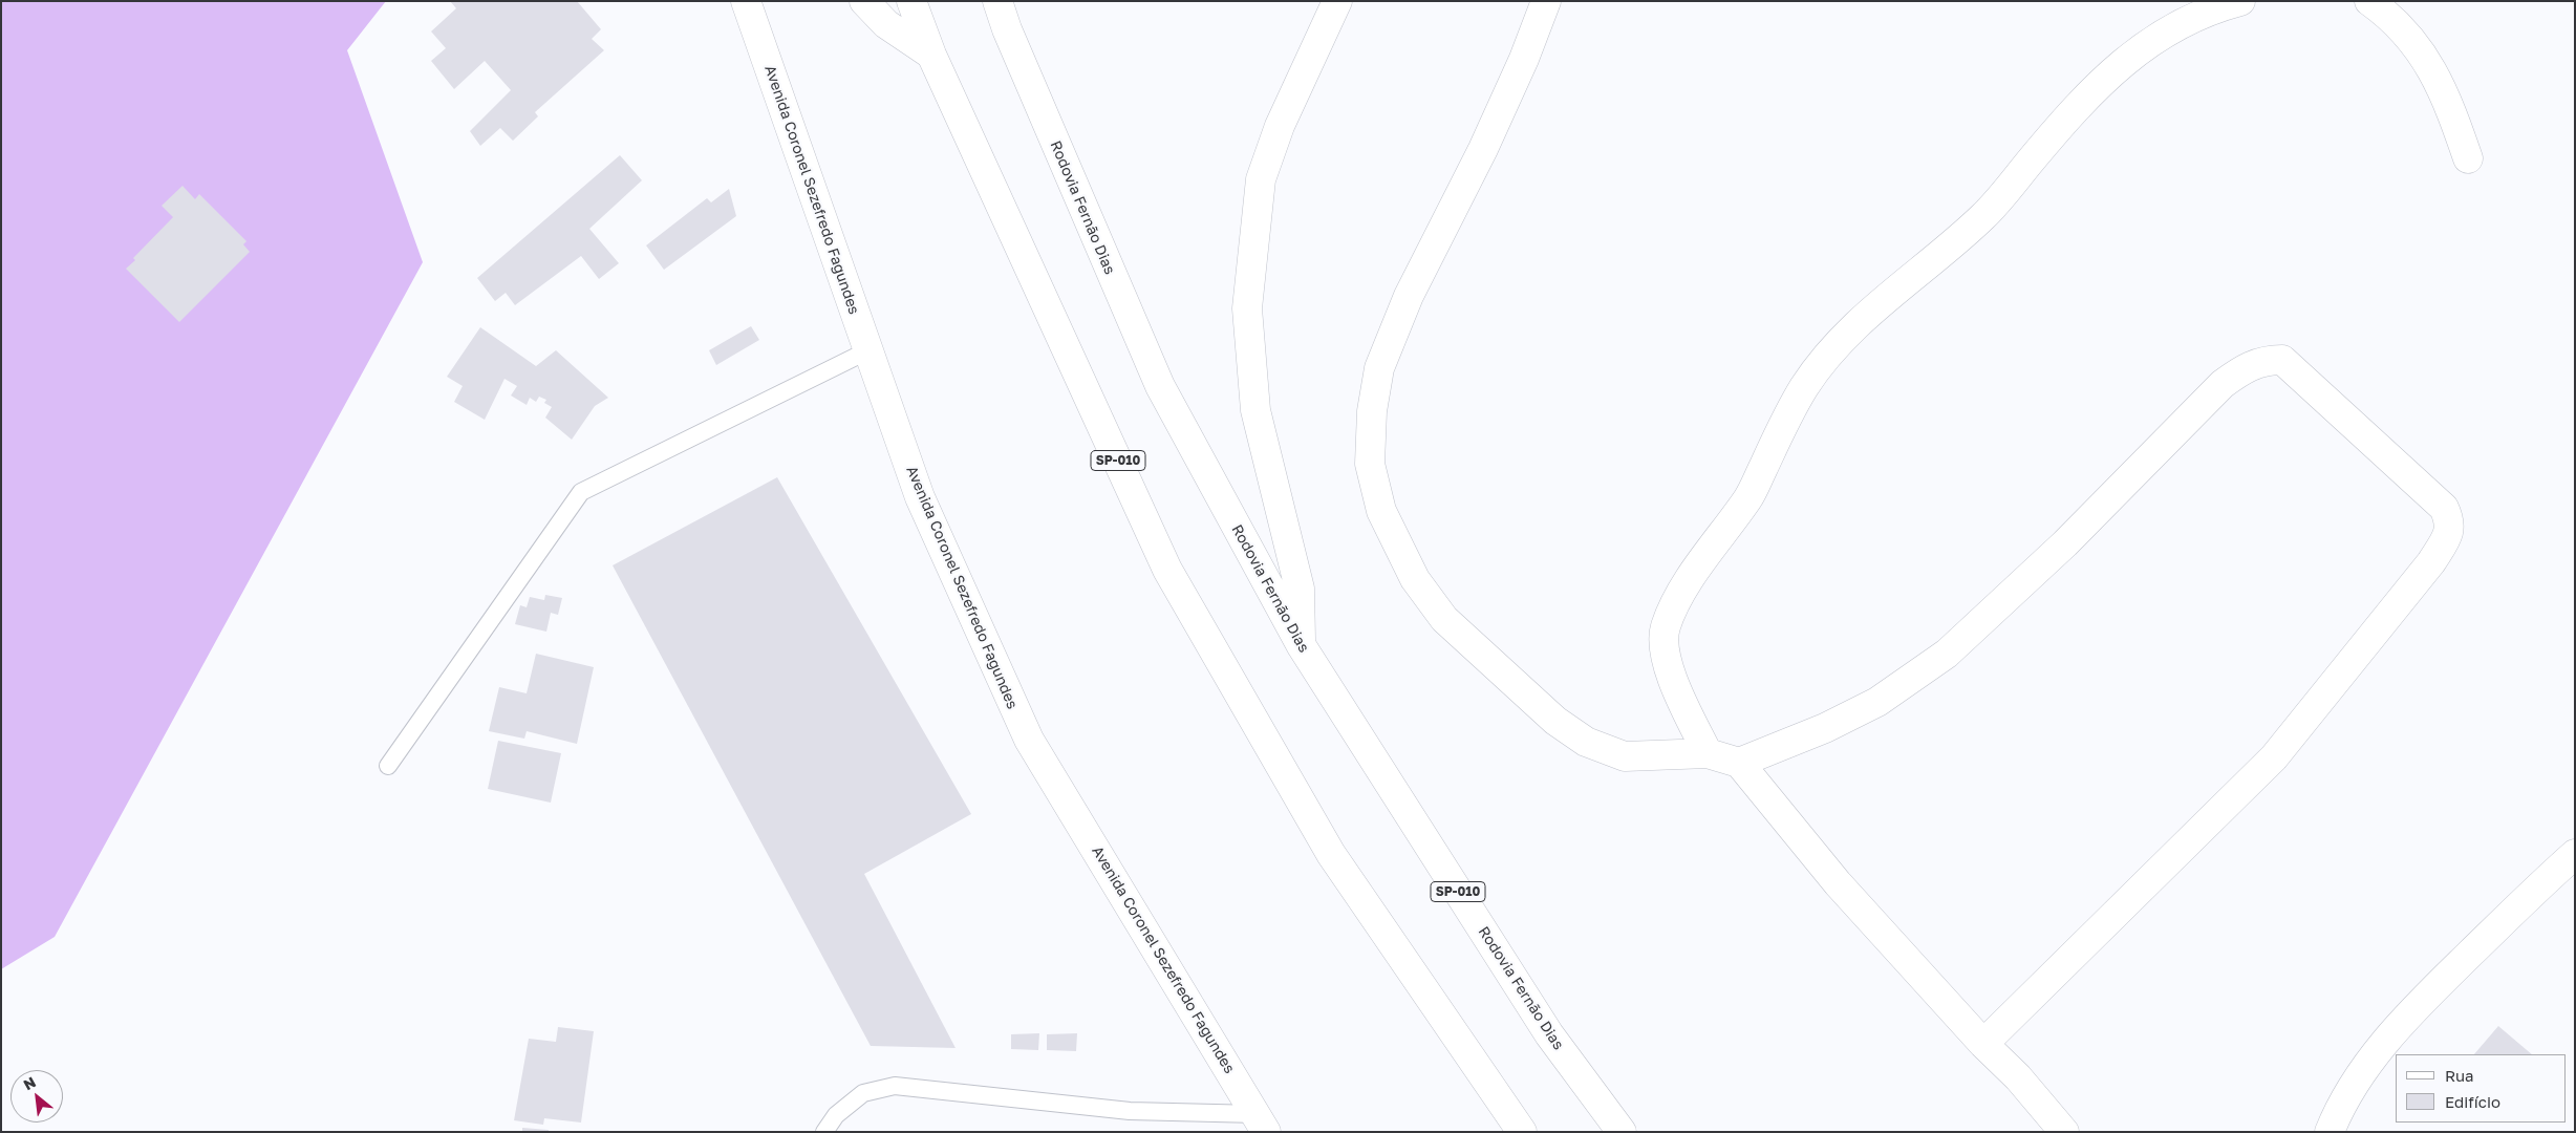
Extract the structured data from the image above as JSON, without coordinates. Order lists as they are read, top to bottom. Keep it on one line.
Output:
{"streets":{"main road":["Avenida Coronel Sezefredo Fagundes","Rodovia Fernão Dias","SP-010"]},"legend":["Rua","Edifício"],"north":"top left"}
